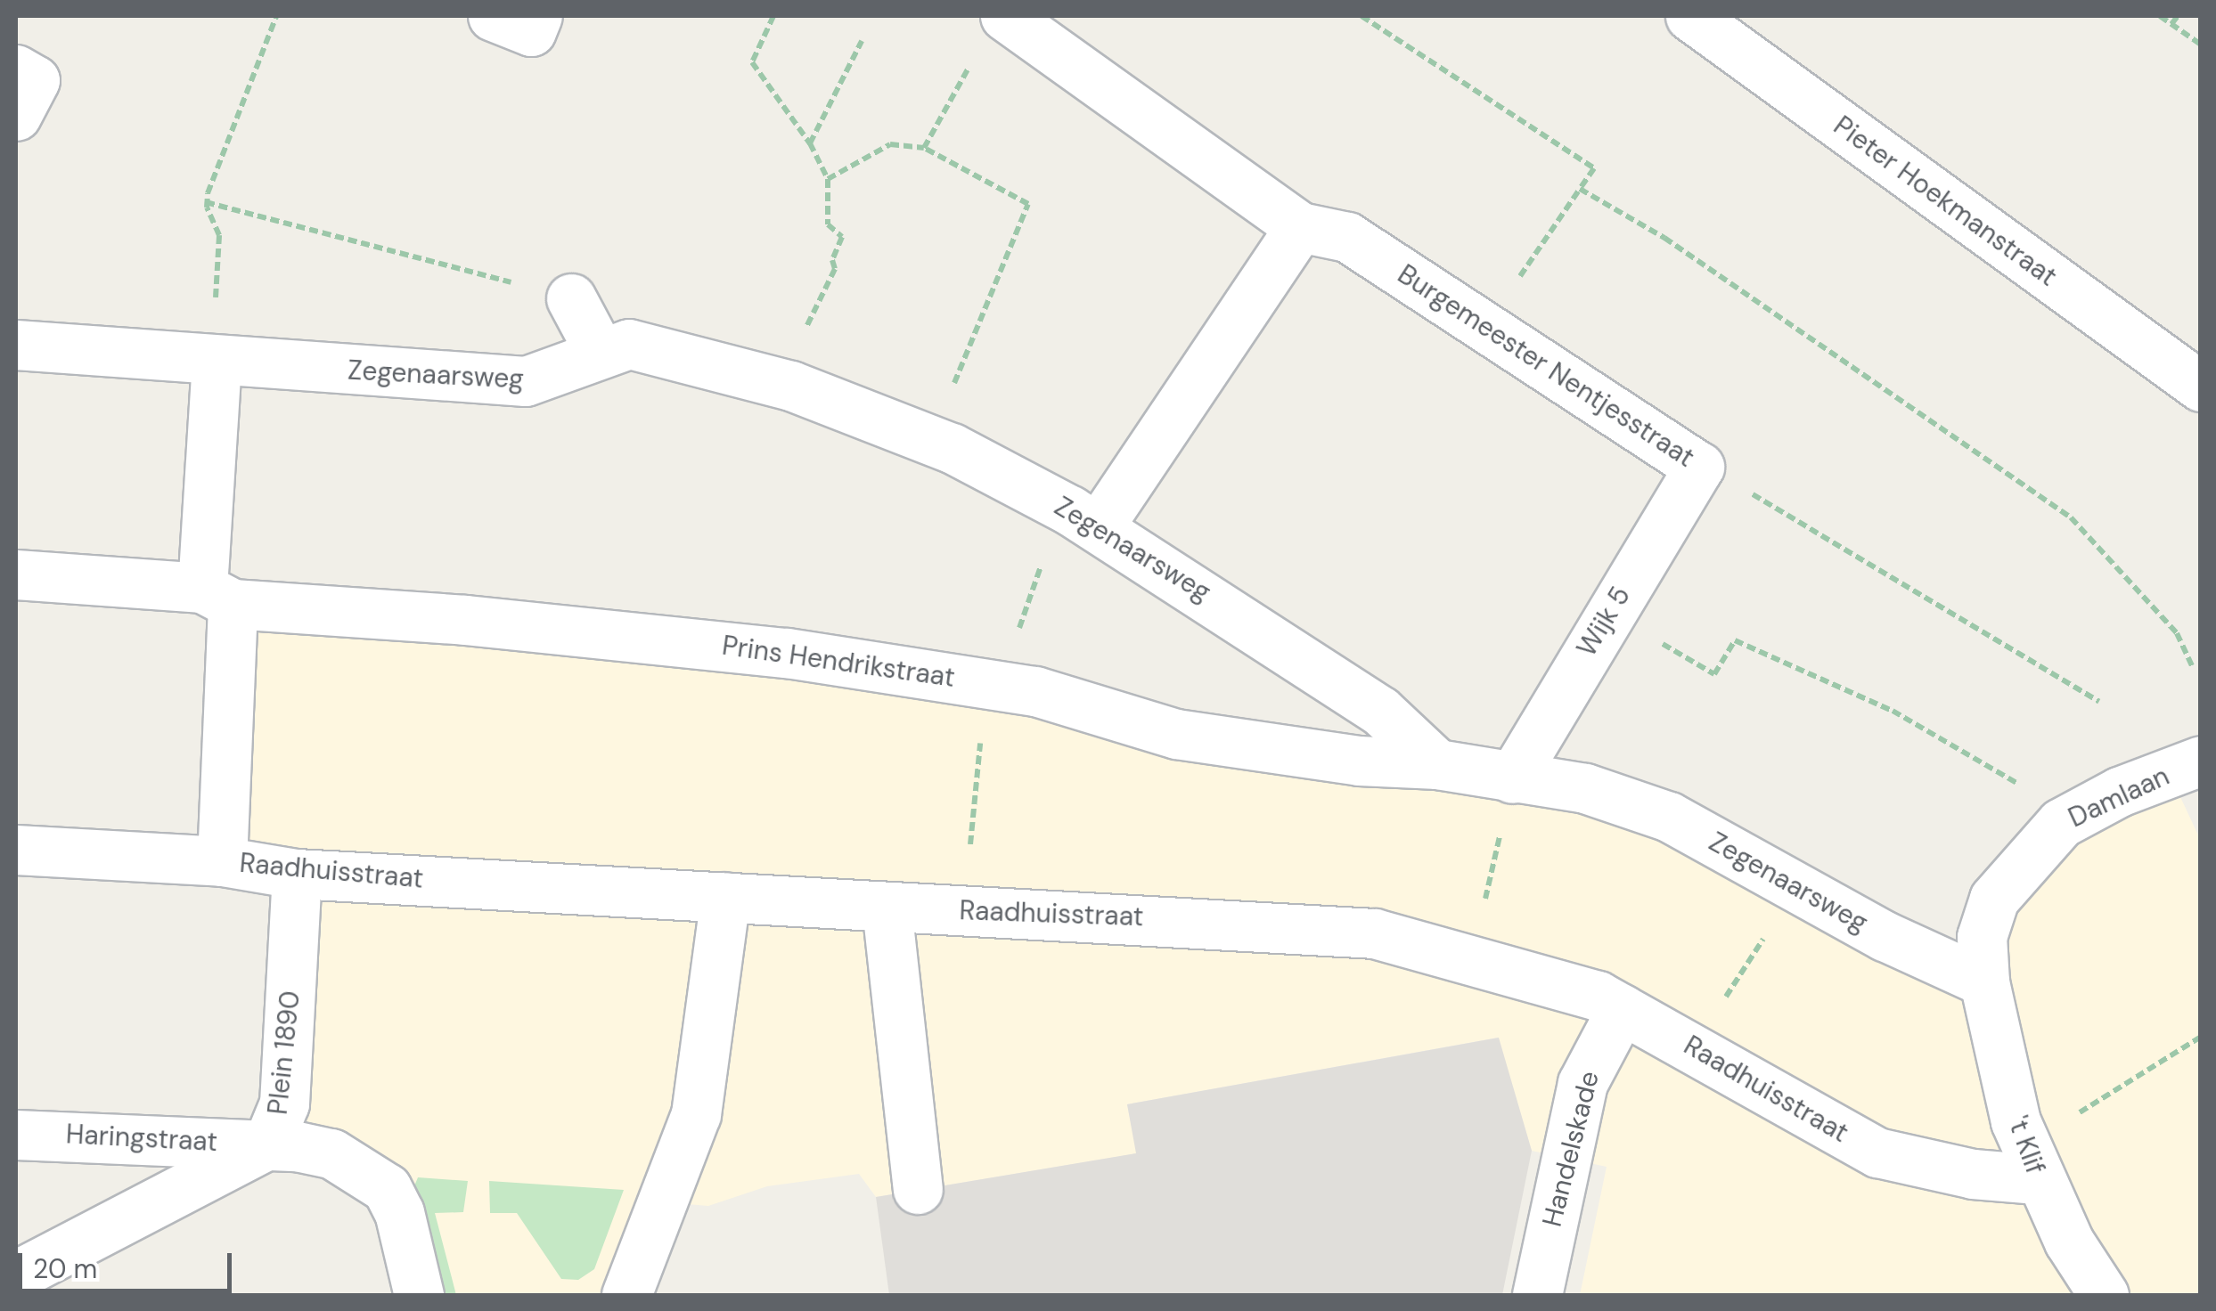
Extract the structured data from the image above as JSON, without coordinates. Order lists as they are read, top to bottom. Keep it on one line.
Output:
{"streets":{"street":["Pieter Hoekmanstraat","Burgemeester Nentjesstraat","Zegenaarsweg","Wijk 5","Prins Hendrikstraat","Damlaan","Raadhuisstraat","Plein 1890","Haringstraat","'t Klif","Handelskade"]},"crossings":[["Burgemeester Nentjesstraat","Wijk 5"],["Zegenaarsweg","Wijk 5"],["Zegenaarsweg","Prins Hendrikstraat"],["Zegenaarsweg","Damlaan"],["Zegenaarsweg","'t Klif"],["Damlaan","'t Klif"],["Raadhuisstraat","Plein 1890"],["Raadhuisstraat","'t Klif"],["Raadhuisstraat","Handelskade"],["Plein 1890","Haringstraat"]],"scale_bar":"20 m"}
